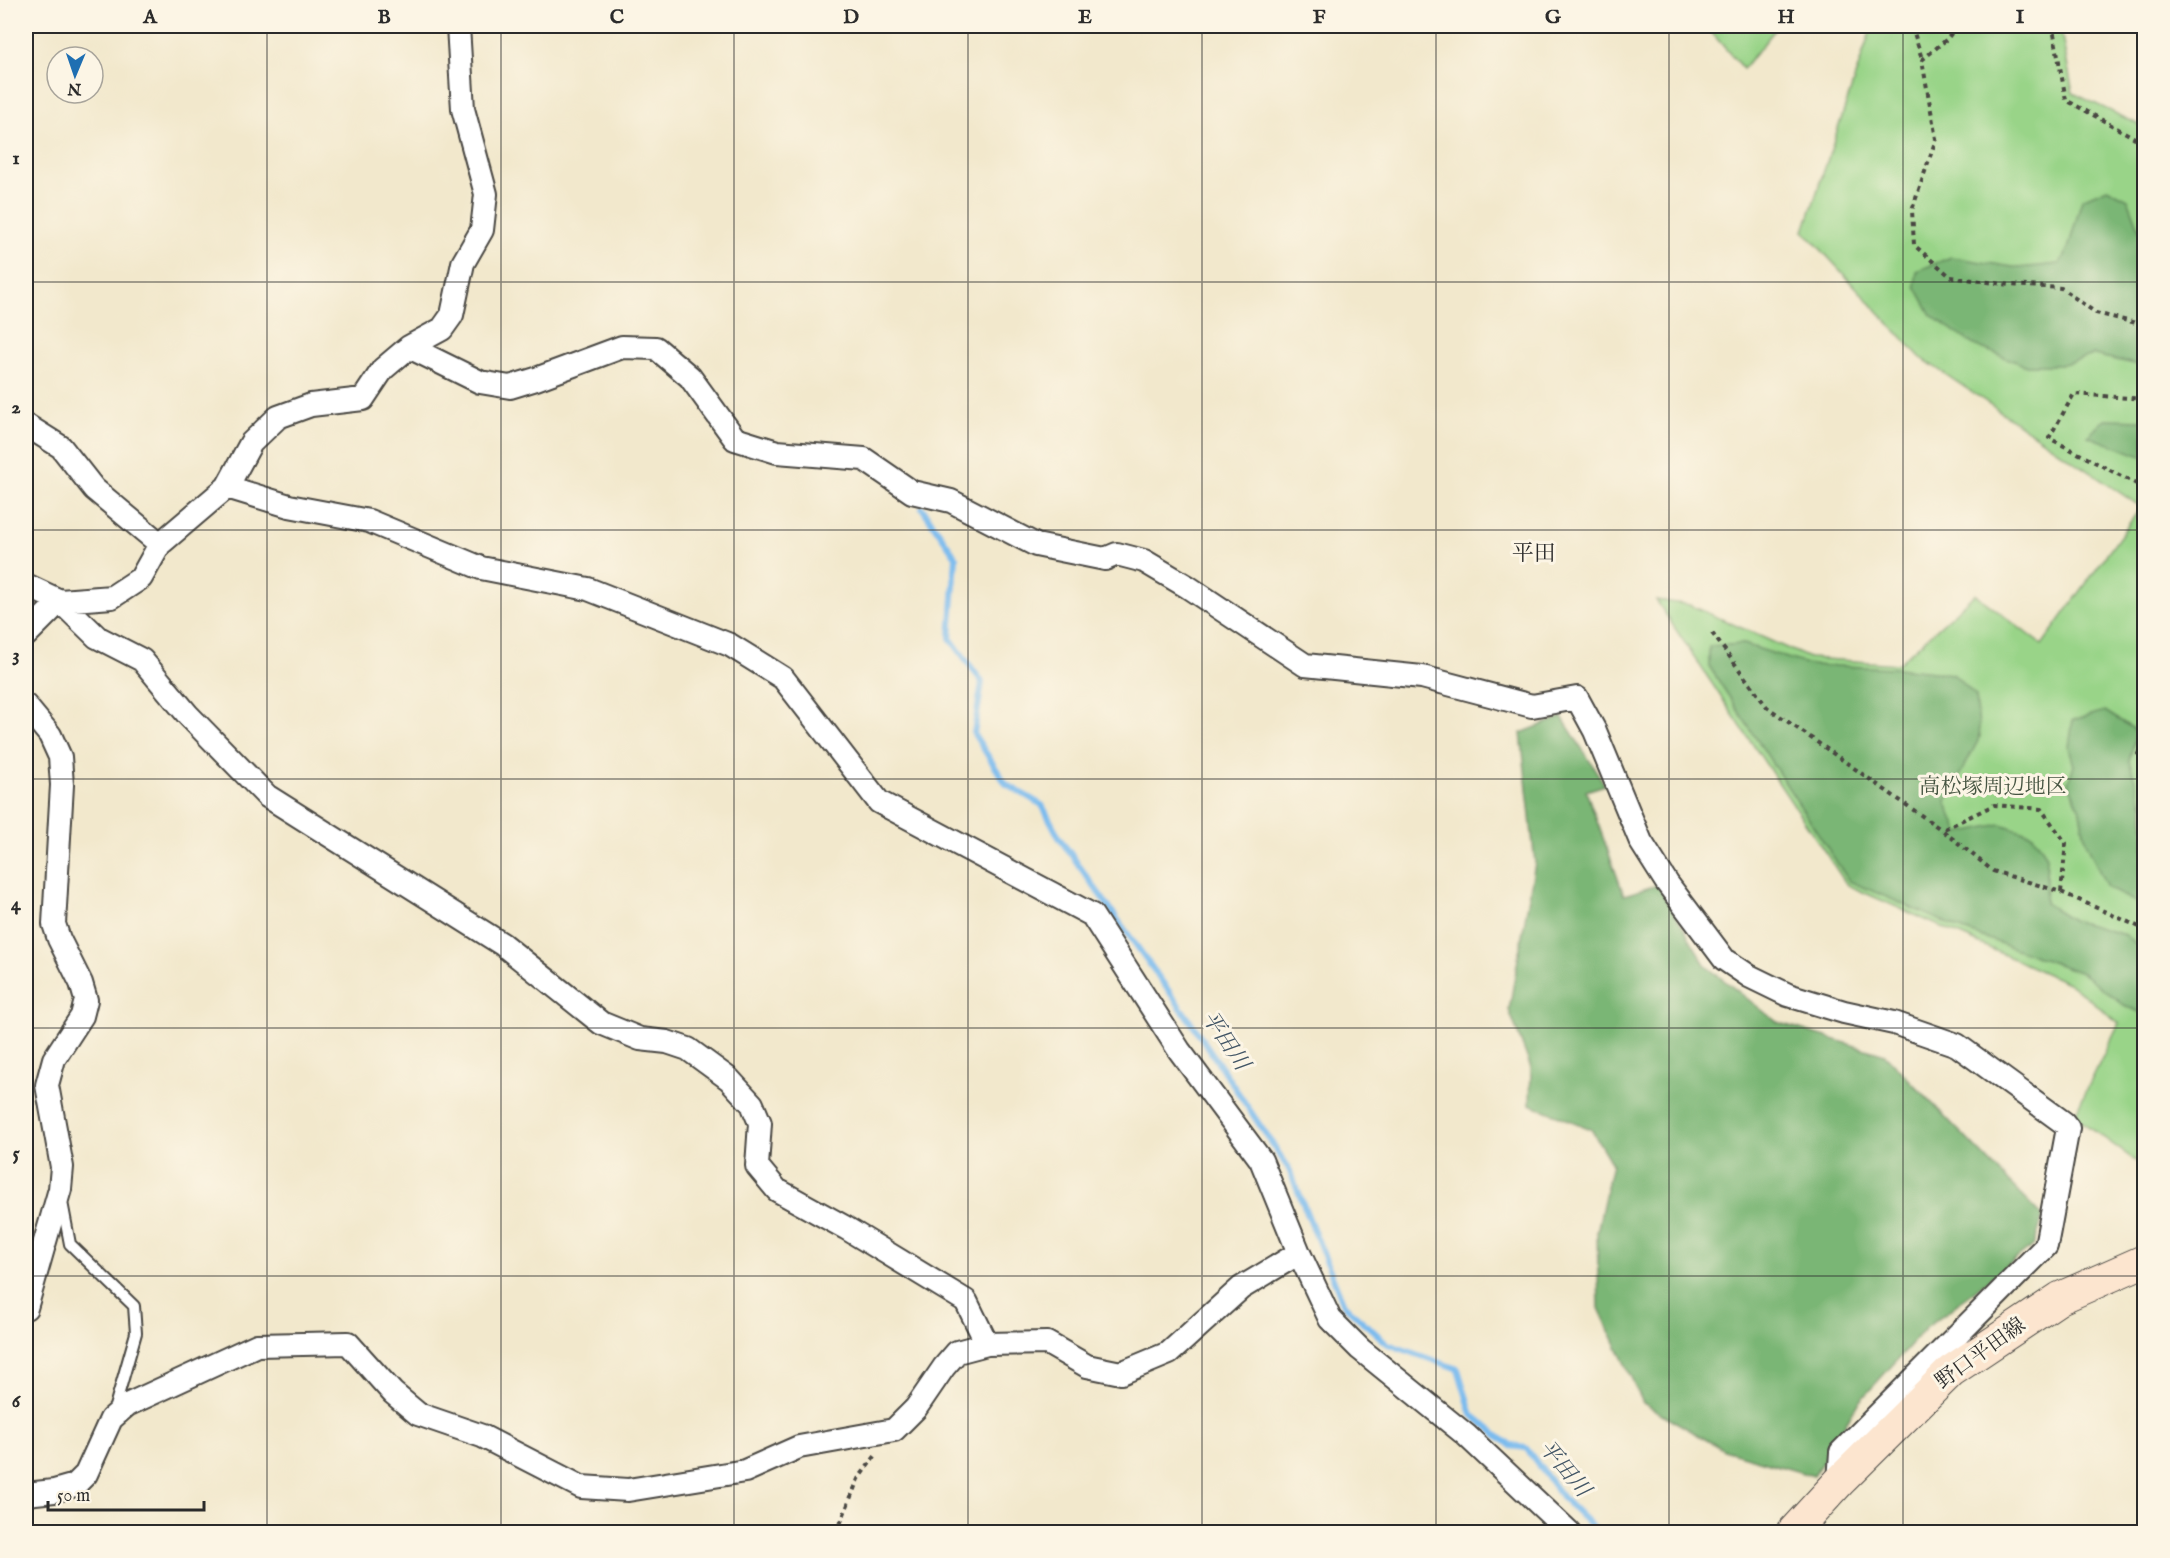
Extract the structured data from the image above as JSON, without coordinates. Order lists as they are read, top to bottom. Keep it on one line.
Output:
{"streets":{"main road":["野口平田線"]},"districts":["平田"],"water":["平田川"],"parks":["高松塚周辺地区"],"scale_bar":"50 m","north":"bottom","grid":{"columns":["A","B","C","D","E","F","G","H","I"],"rows":["1","2","3","4","5","6"]}}
